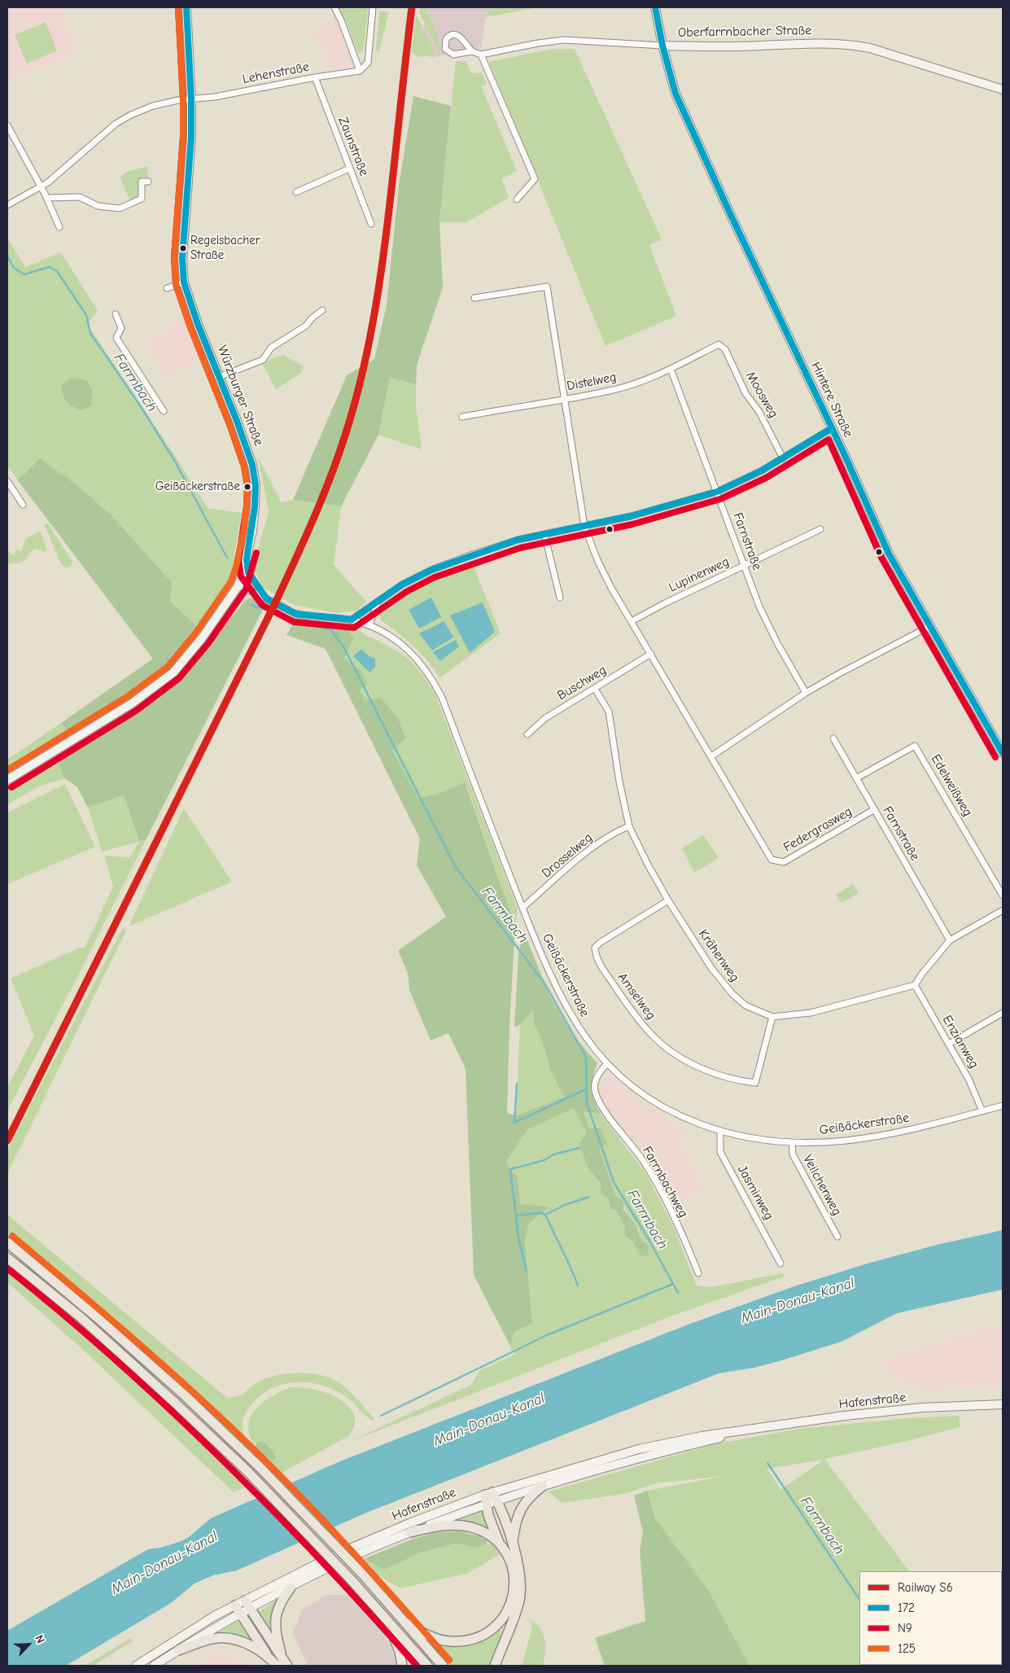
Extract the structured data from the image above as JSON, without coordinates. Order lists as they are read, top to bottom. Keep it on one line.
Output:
{"streets":{"street":["Oberfarrnbacher Straße","Lehenstraße","Zaunstraße","Distelweg","Moosweg","Würzburger Straße","Hintere Straße","Farnstraße","Lupinenweg","Buschweg","Edelweißweg","Federgrasweg","Drosselweg","Krähenweg","Geißäckerstraße","Amselweg","Enzianweg","Farrnbachweg","Veilchenweg","Jasminweg","Hafenstraße"]},"crossings":[["Oberfarrnbacher Straße","Hintere Straße"],["Lehenstraße","Zaunstraße"],["Lehenstraße","Würzburger Straße"],["Distelweg","Moosweg"],["Distelweg","Farnstraße"],["Würzburger Straße","Geißäckerstraße"],["Farnstraße","Lupinenweg"],["Farnstraße","Edelweißweg"],["Farnstraße","Federgrasweg"],["Buschweg","Krähenweg"],["Drosselweg","Krähenweg"],["Drosselweg","Geißäckerstraße"],["Krähenweg","Amselweg"],["Krähenweg","Enzianweg"],["Geißäckerstraße","Enzianweg"],["Geißäckerstraße","Farrnbachweg"],["Geißäckerstraße","Veilchenweg"],["Geißäckerstraße","Jasminweg"]],"water":["Farrnbach","Main-Donau-Kanal"],"places":["Regelsbacher Straße","Geißäckerstraße"],"lines":["rail line S6","transit line 172","transit line N9","transit line 125"],"legend":["Railway S6","172","N9","125"],"north":"top right"}
